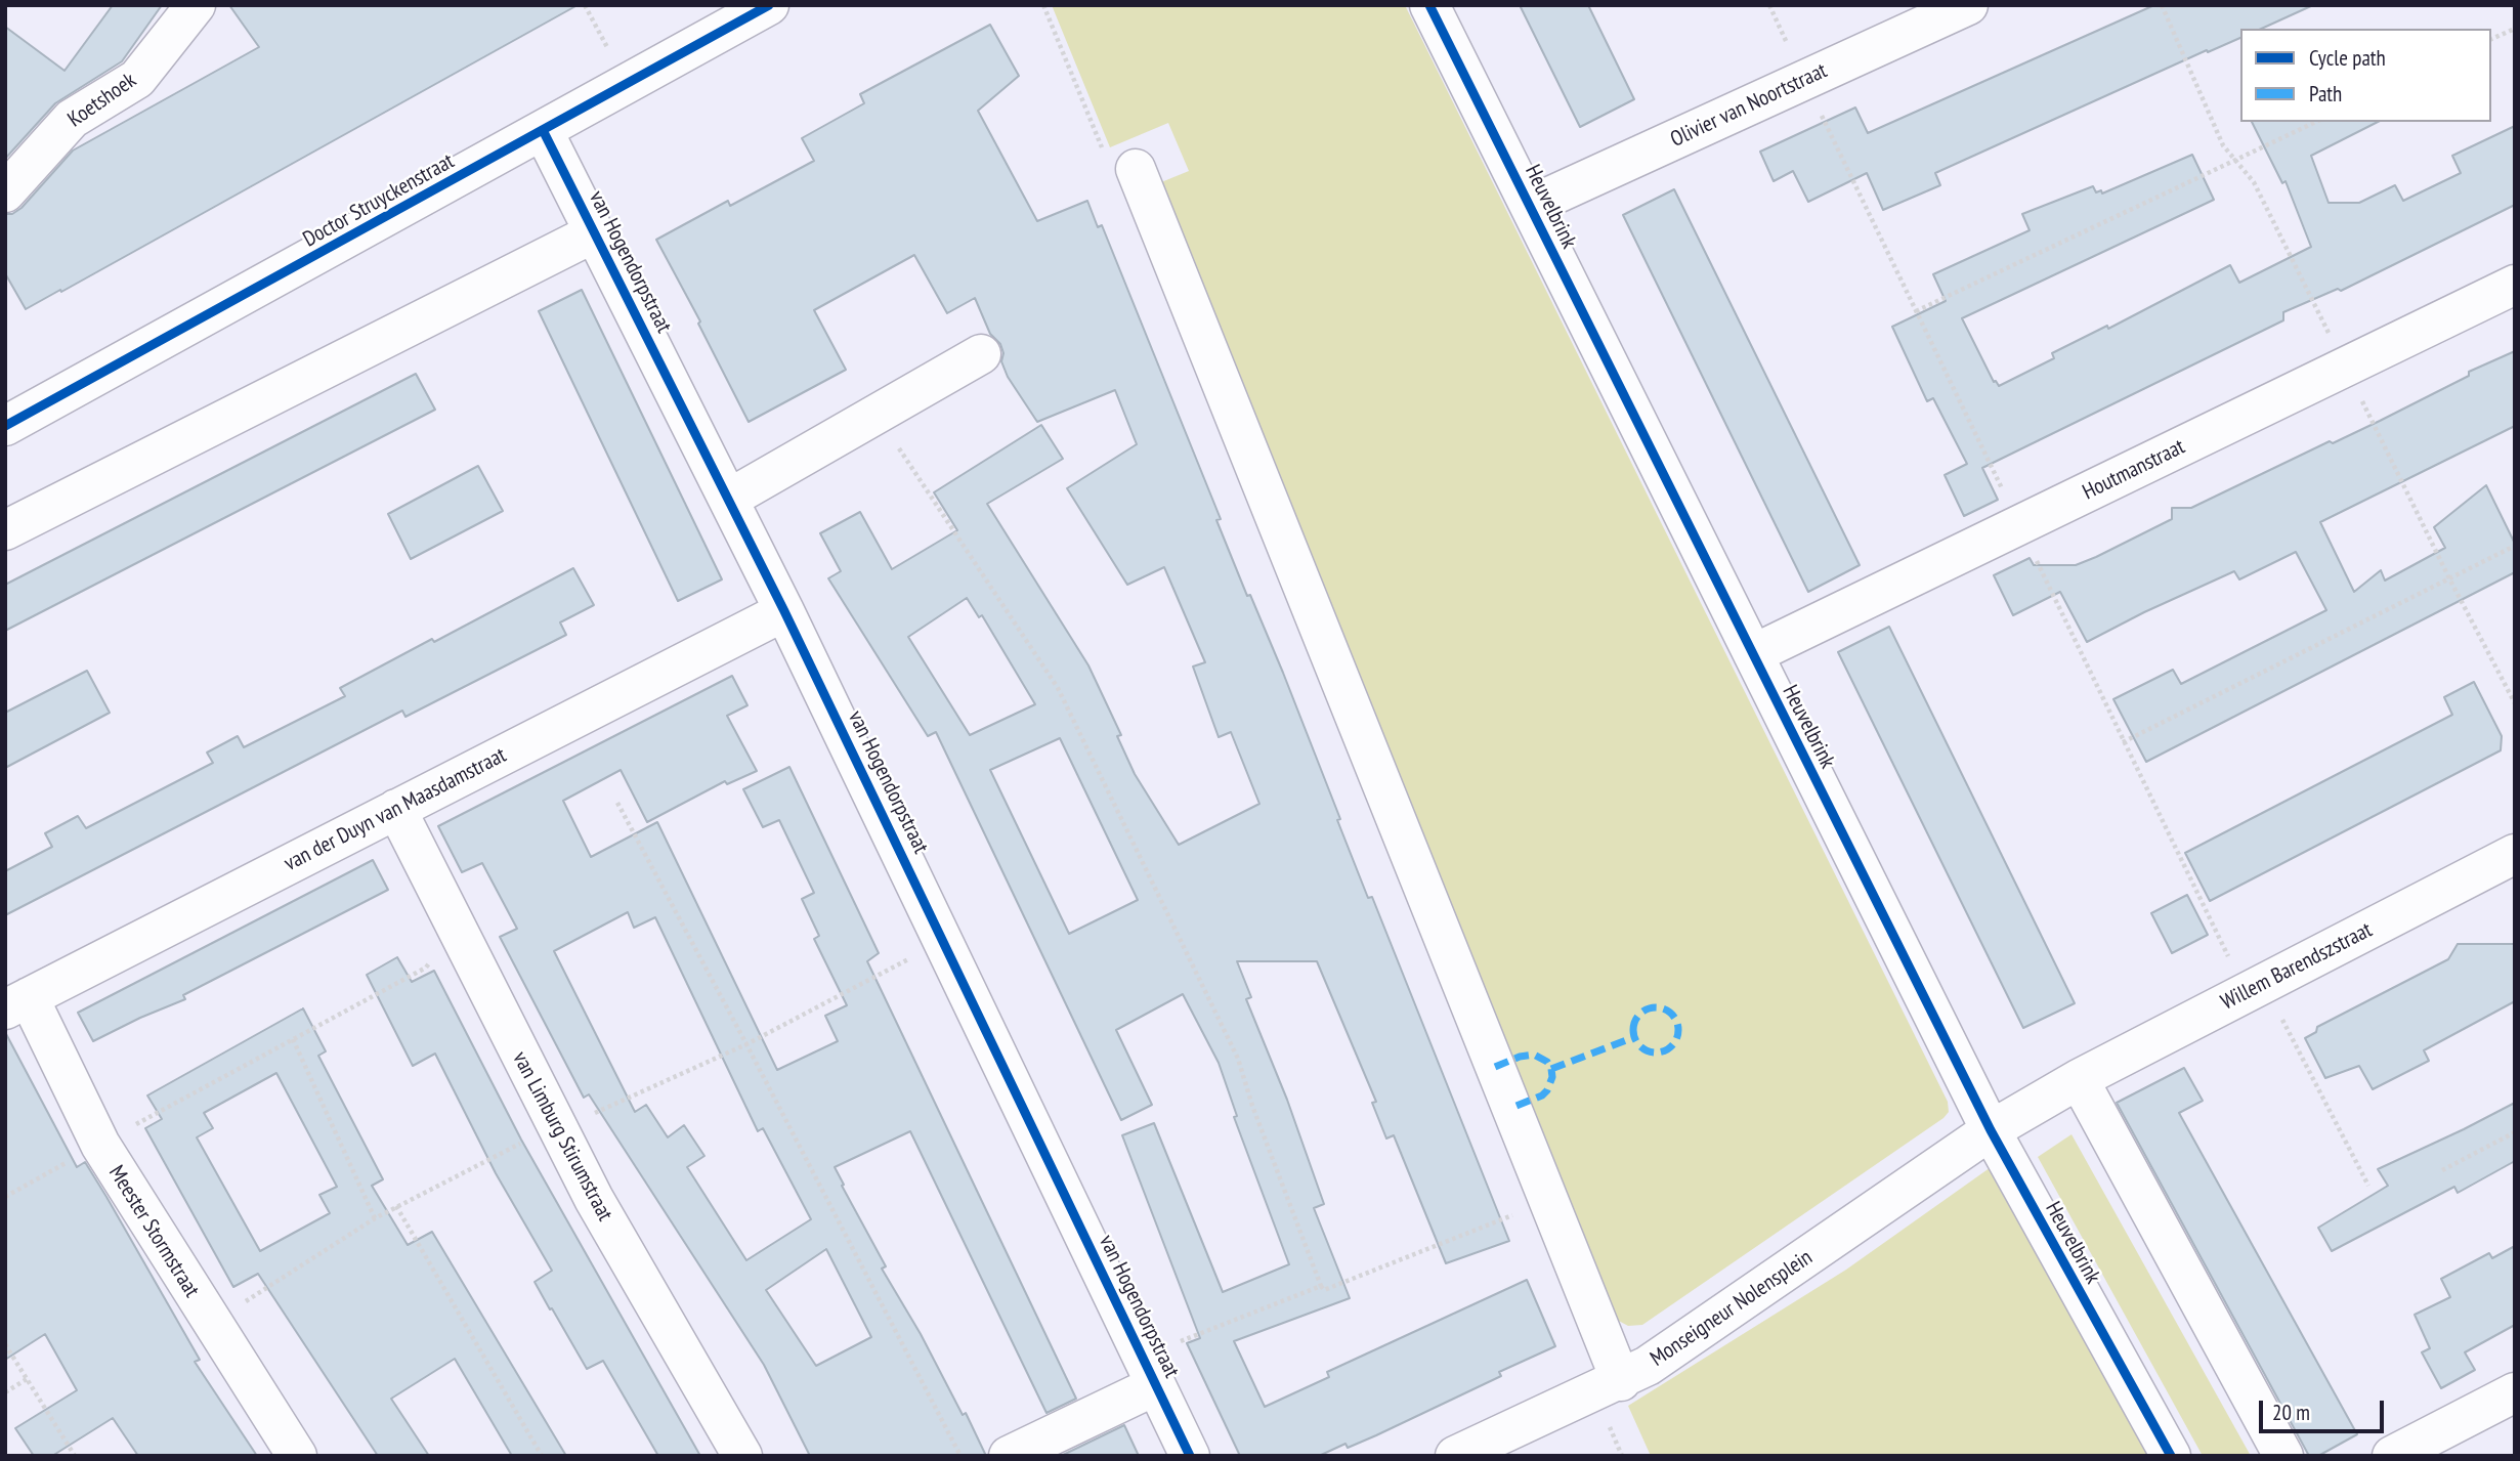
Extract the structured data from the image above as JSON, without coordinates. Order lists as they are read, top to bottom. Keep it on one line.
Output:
{"streets":{"street":["Koetshoek","Olivier van Noortstraat","Doctor Struyckenstraat","Heuvelbrink","van Hogendorpstraat","Houtmanstraat","van der Duyn van Maasdamstraat","Willem Barendszstraat","van Limburg Stirumstraat","Meester Stormstraat","Monseigneur Nolensplein"]},"crossings":[["Olivier van Noortstraat","Heuvelbrink"],["Doctor Struyckenstraat","van Hogendorpstraat"],["Heuvelbrink","Houtmanstraat"],["Heuvelbrink","Monseigneur Nolensplein"],["van Hogendorpstraat","van der Duyn van Maasdamstraat"],["van der Duyn van Maasdamstraat","van Limburg Stirumstraat"],["van der Duyn van Maasdamstraat","Meester Stormstraat"]],"legend":["Cycle path","Path"],"scale_bar":"20 m"}
